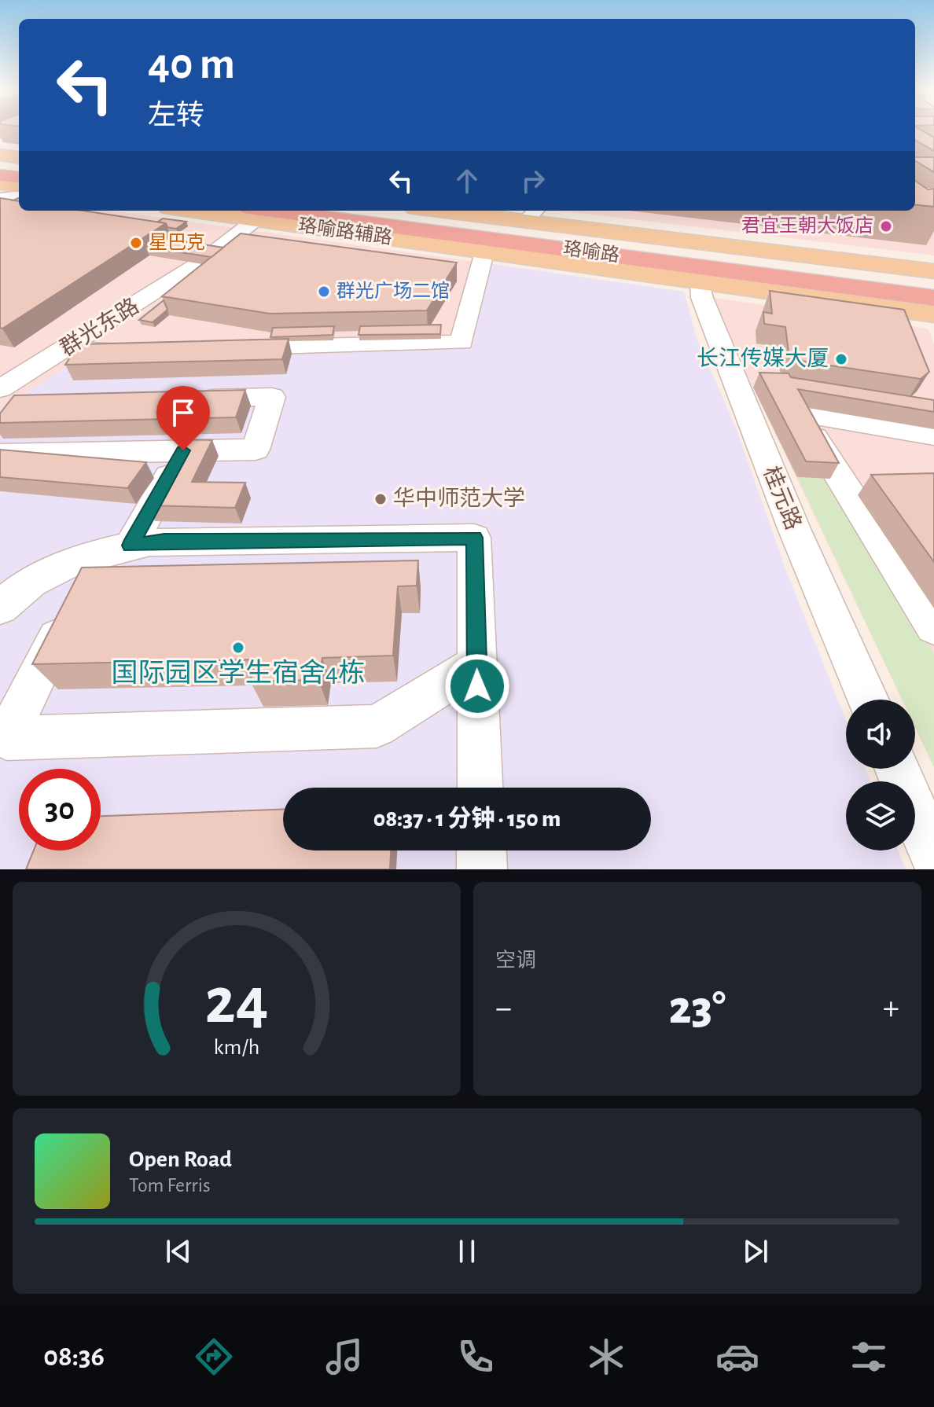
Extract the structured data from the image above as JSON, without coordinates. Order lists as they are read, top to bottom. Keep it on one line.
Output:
{"streets":{"highway":["珞喻路"],"main road":["珞喻路辅路"],"street":["群光东路","桂元路"]},"crossings":[["珞喻路辅路","珞喻路"],["珞喻路辅路","群光东路"],["珞喻路","群光东路"]],"places":["君宜王朝大饭店","星巴克","群光广场二馆","长江传媒大厦","华中师范大学","国际园区学生宿舍4栋"],"page":{"turn":["40 m","左转"],"limit":"30","trip":"08:37 · 1 分钟 · 150 m","tile":"空调","heat":["−","23°","+"],"song":["Open Road","Tom Ferris"],"tabs":"08:36","gauge":["24","km/h"]}}
